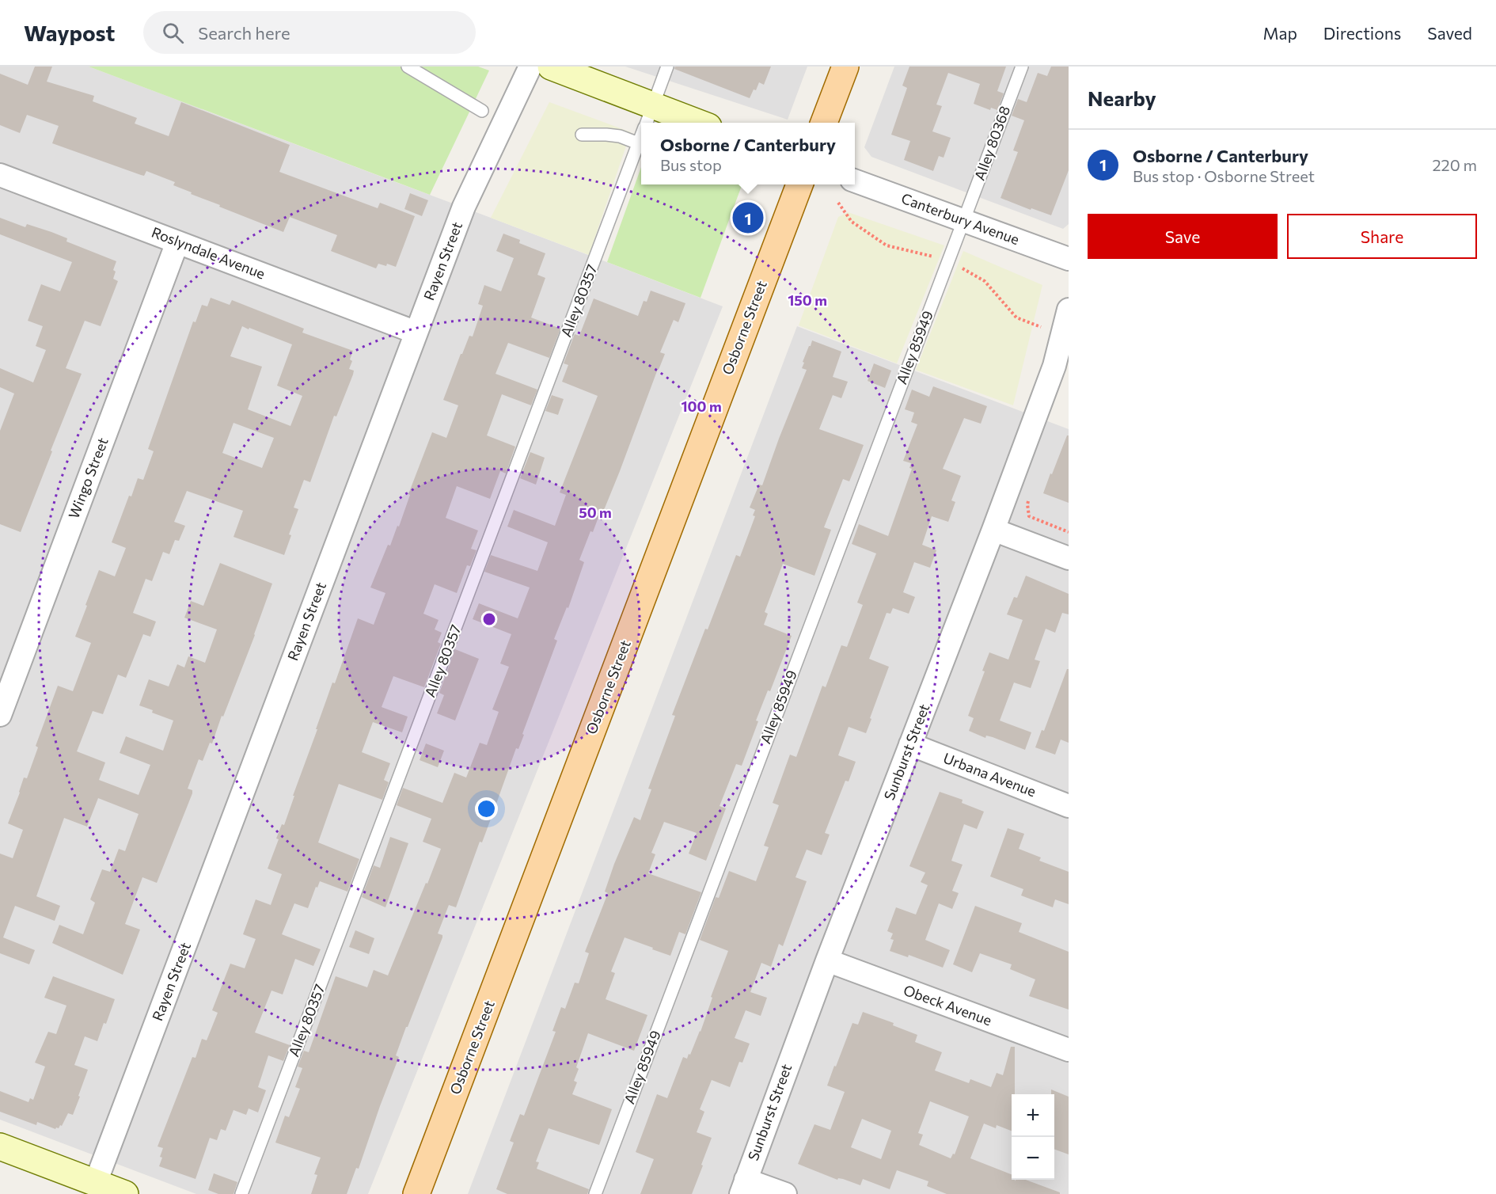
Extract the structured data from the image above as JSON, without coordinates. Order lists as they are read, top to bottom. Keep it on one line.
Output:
{"streets":{"main road":["Osborne Street"],"street":["Canterbury Avenue","Roslyndale Avenue","Rayen Street","Wingo Street","Sunburst Street","Urbana Avenue","Obeck Avenue"],"lane":["Alley 80368","Alley 80357","Alley 85949"]},"crossings":[["Alley 80368","Canterbury Avenue"],["Alley 80368","Alley 85949"],["Canterbury Avenue","Alley 85949"],["Roslyndale Avenue","Rayen Street"],["Roslyndale Avenue","Wingo Street"],["Sunburst Street","Urbana Avenue"],["Sunburst Street","Obeck Avenue"]],"page":{"header":"Waypost","search":"Search here","nav":["Map","Directions","Saved"],"heading":"Nearby","popup":["Osborne / Canterbury","Bus stop"],"list":[{"mark":"1","name":"Osborne / Canterbury","note":"Bus stop · Osborne Street","value":"220 m"}],"buttons":["Save","Share"],"pins":"1","map_buttons":["+","−"]},"rings":["150 m","100 m","50 m"]}
